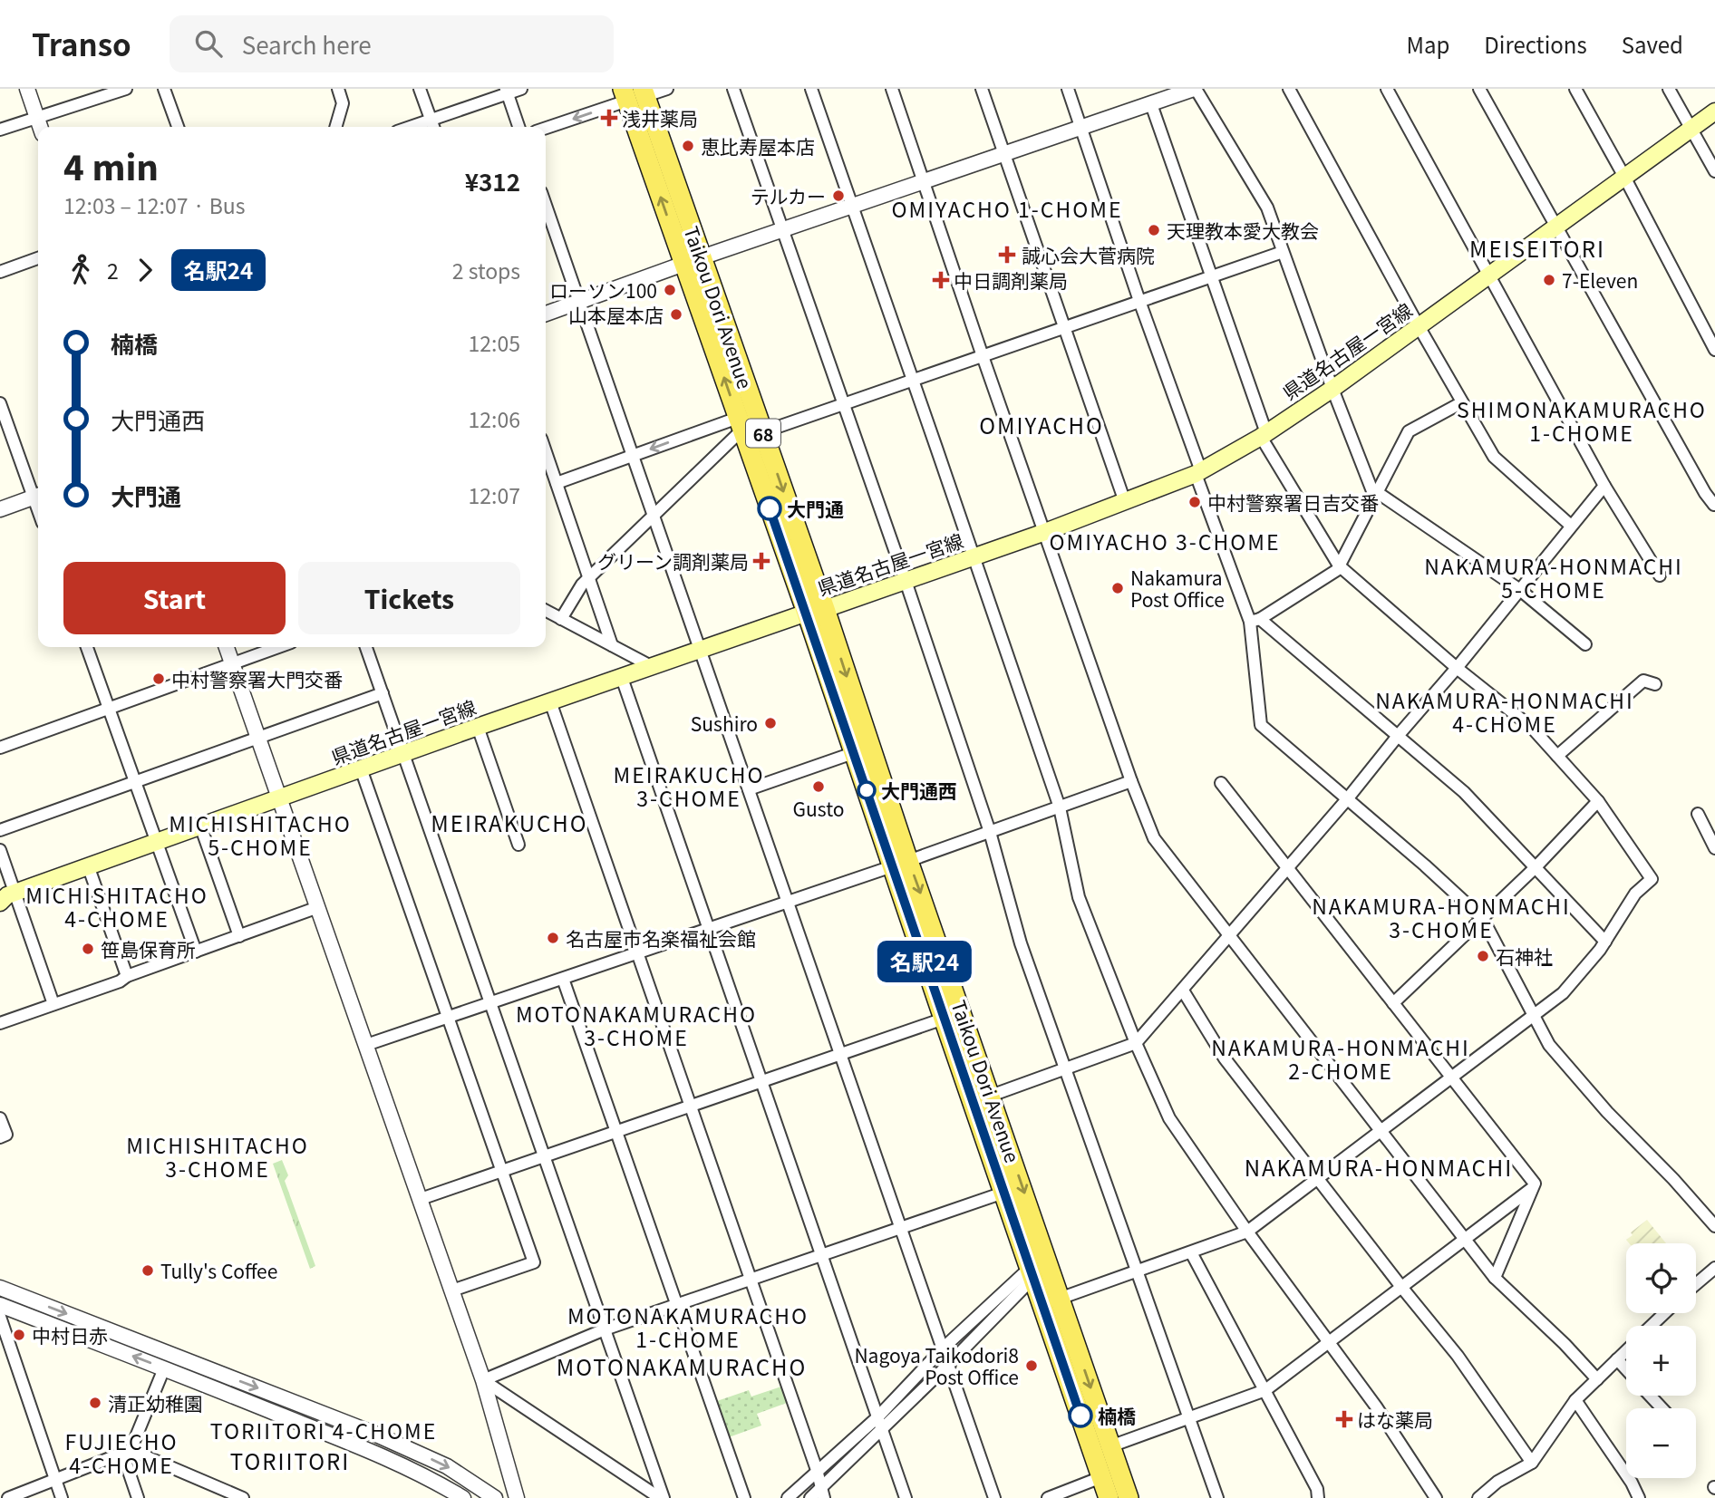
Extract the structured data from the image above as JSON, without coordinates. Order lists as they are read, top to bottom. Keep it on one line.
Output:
{"streets":{"main road":["Taikou Dori Avenue","県道名古屋一宮線","68"]},"crossings":[["Taikou Dori Avenue","県道名古屋一宮線"]],"districts":["OMIYACHO 1-CHOME","MEISEITORI","SHIMONAKAMURACHO 1-CHOME","OMIYACHO","OMIYACHO 3-CHOME","NAKAMURA-HONMACHI 5-CHOME","NAKAMURA-HONMACHI 4-CHOME","MEIRAKUCHO 3-CHOME","MEIRAKUCHO","MICHISHITACHO 5-CHOME","MICHISHITACHO 4-CHOME","NAKAMURA-HONMACHI 3-CHOME","MOTONAKAMURACHO 3-CHOME","NAKAMURA-HONMACHI 2-CHOME","MICHISHITACHO 3-CHOME","NAKAMURA-HONMACHI","MOTONAKAMURACHO 1-CHOME","MOTONAKAMURACHO","TORIITORI 4-CHOME","FUJIECHO 4-CHOME","TORIITORI"],"places":{"health":["浅井薬局","誠心会大菅病院","中日調剤薬局","グリーン調剤薬局","はな薬局"],"other":["恵比寿屋本店","テルカー","天理教本愛大教会","7-Eleven","ローソン100","山本屋本店","中村警察署日吉交番","大門通","Nakamura Post Office","中村警察署大門交番","Sushiro","Gusto","大門通西","名古屋市名楽福祉会館","笹島保育所","石神社","Tully's Coffee","中村日赤","Nagoya Taikodori8 Post Office","清正幼稚園","楠橋"]},"lines":["bus line 名駅24"],"page":{"header":"Transo","search":"Search here","nav":["Map","Directions","Saved"],"on_map":"名駅24","heading":["4 min","12:03 – 12:07 · Bus","¥312"],"legs":["2","名駅24","2 stops"],"list":[{"name":"楠橋","value":"12:05"},{"name":"大門通西","value":"12:06"},{"name":"大門通","value":"12:07"}],"buttons":["Start","Tickets"],"map_buttons":["+","−"]}}
